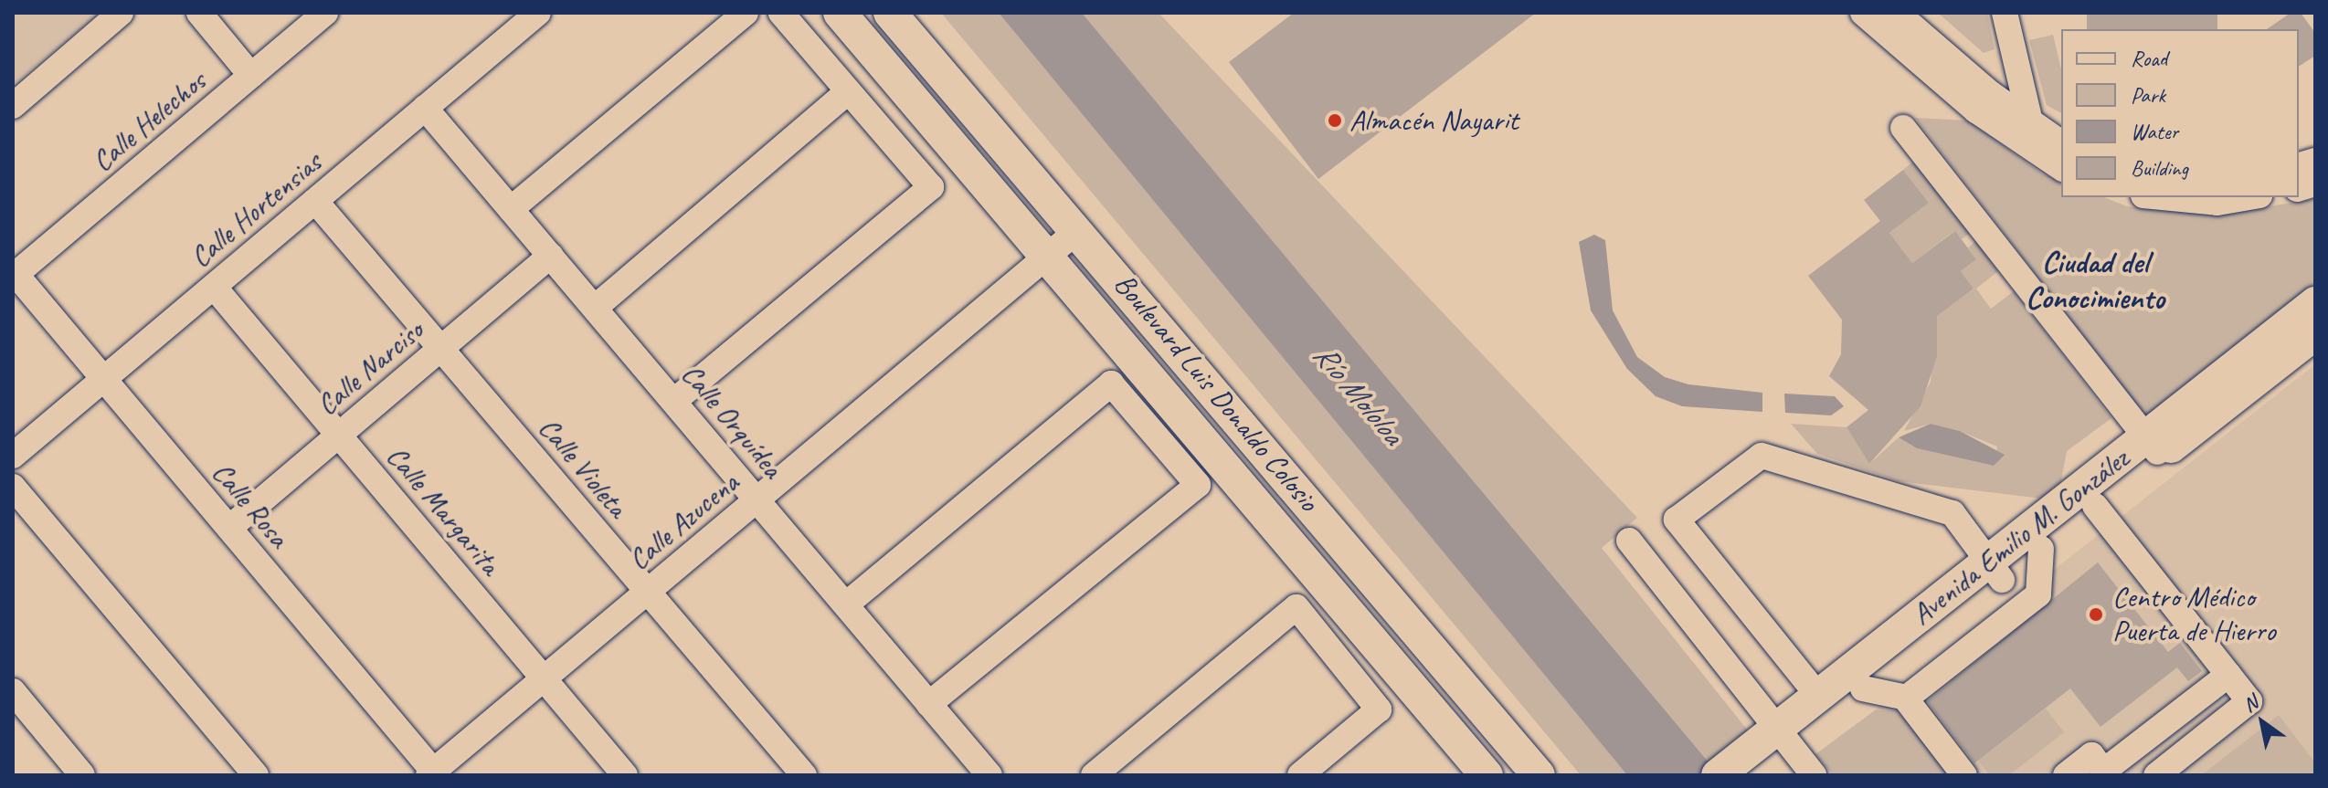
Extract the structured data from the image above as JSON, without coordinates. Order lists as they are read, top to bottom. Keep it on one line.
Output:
{"streets":{"main road":["Boulevard Luis Donaldo Colosio","Avenida Emilio M. González"],"street":["Calle Helechos","Calle Hortensias","Calle Narciso","Calle Orquídea","Calle Violeta","Calle Rosa","Calle Margarita","Calle Azucena"]},"crossings":[["Calle Helechos","Calle Rosa"],["Calle Hortensias","Calle Orquídea"],["Calle Hortensias","Calle Violeta"],["Calle Hortensias","Calle Rosa"],["Calle Hortensias","Calle Margarita"],["Calle Narciso","Calle Orquídea"],["Calle Narciso","Calle Violeta"],["Calle Narciso","Calle Rosa"],["Calle Narciso","Calle Margarita"],["Boulevard Luis Donaldo Colosio","Calle Azucena"],["Calle Orquídea","Calle Azucena"],["Calle Violeta","Calle Azucena"],["Calle Rosa","Calle Azucena"],["Calle Margarita","Calle Azucena"]],"districts":["Ciudad del Conocimiento"],"water":["Río Mololoa"],"places":["Almacén Nayarit","Centro Médico Puerta de Hierro"],"legend":["Road","Park","Water","Building"],"north":"top left"}
